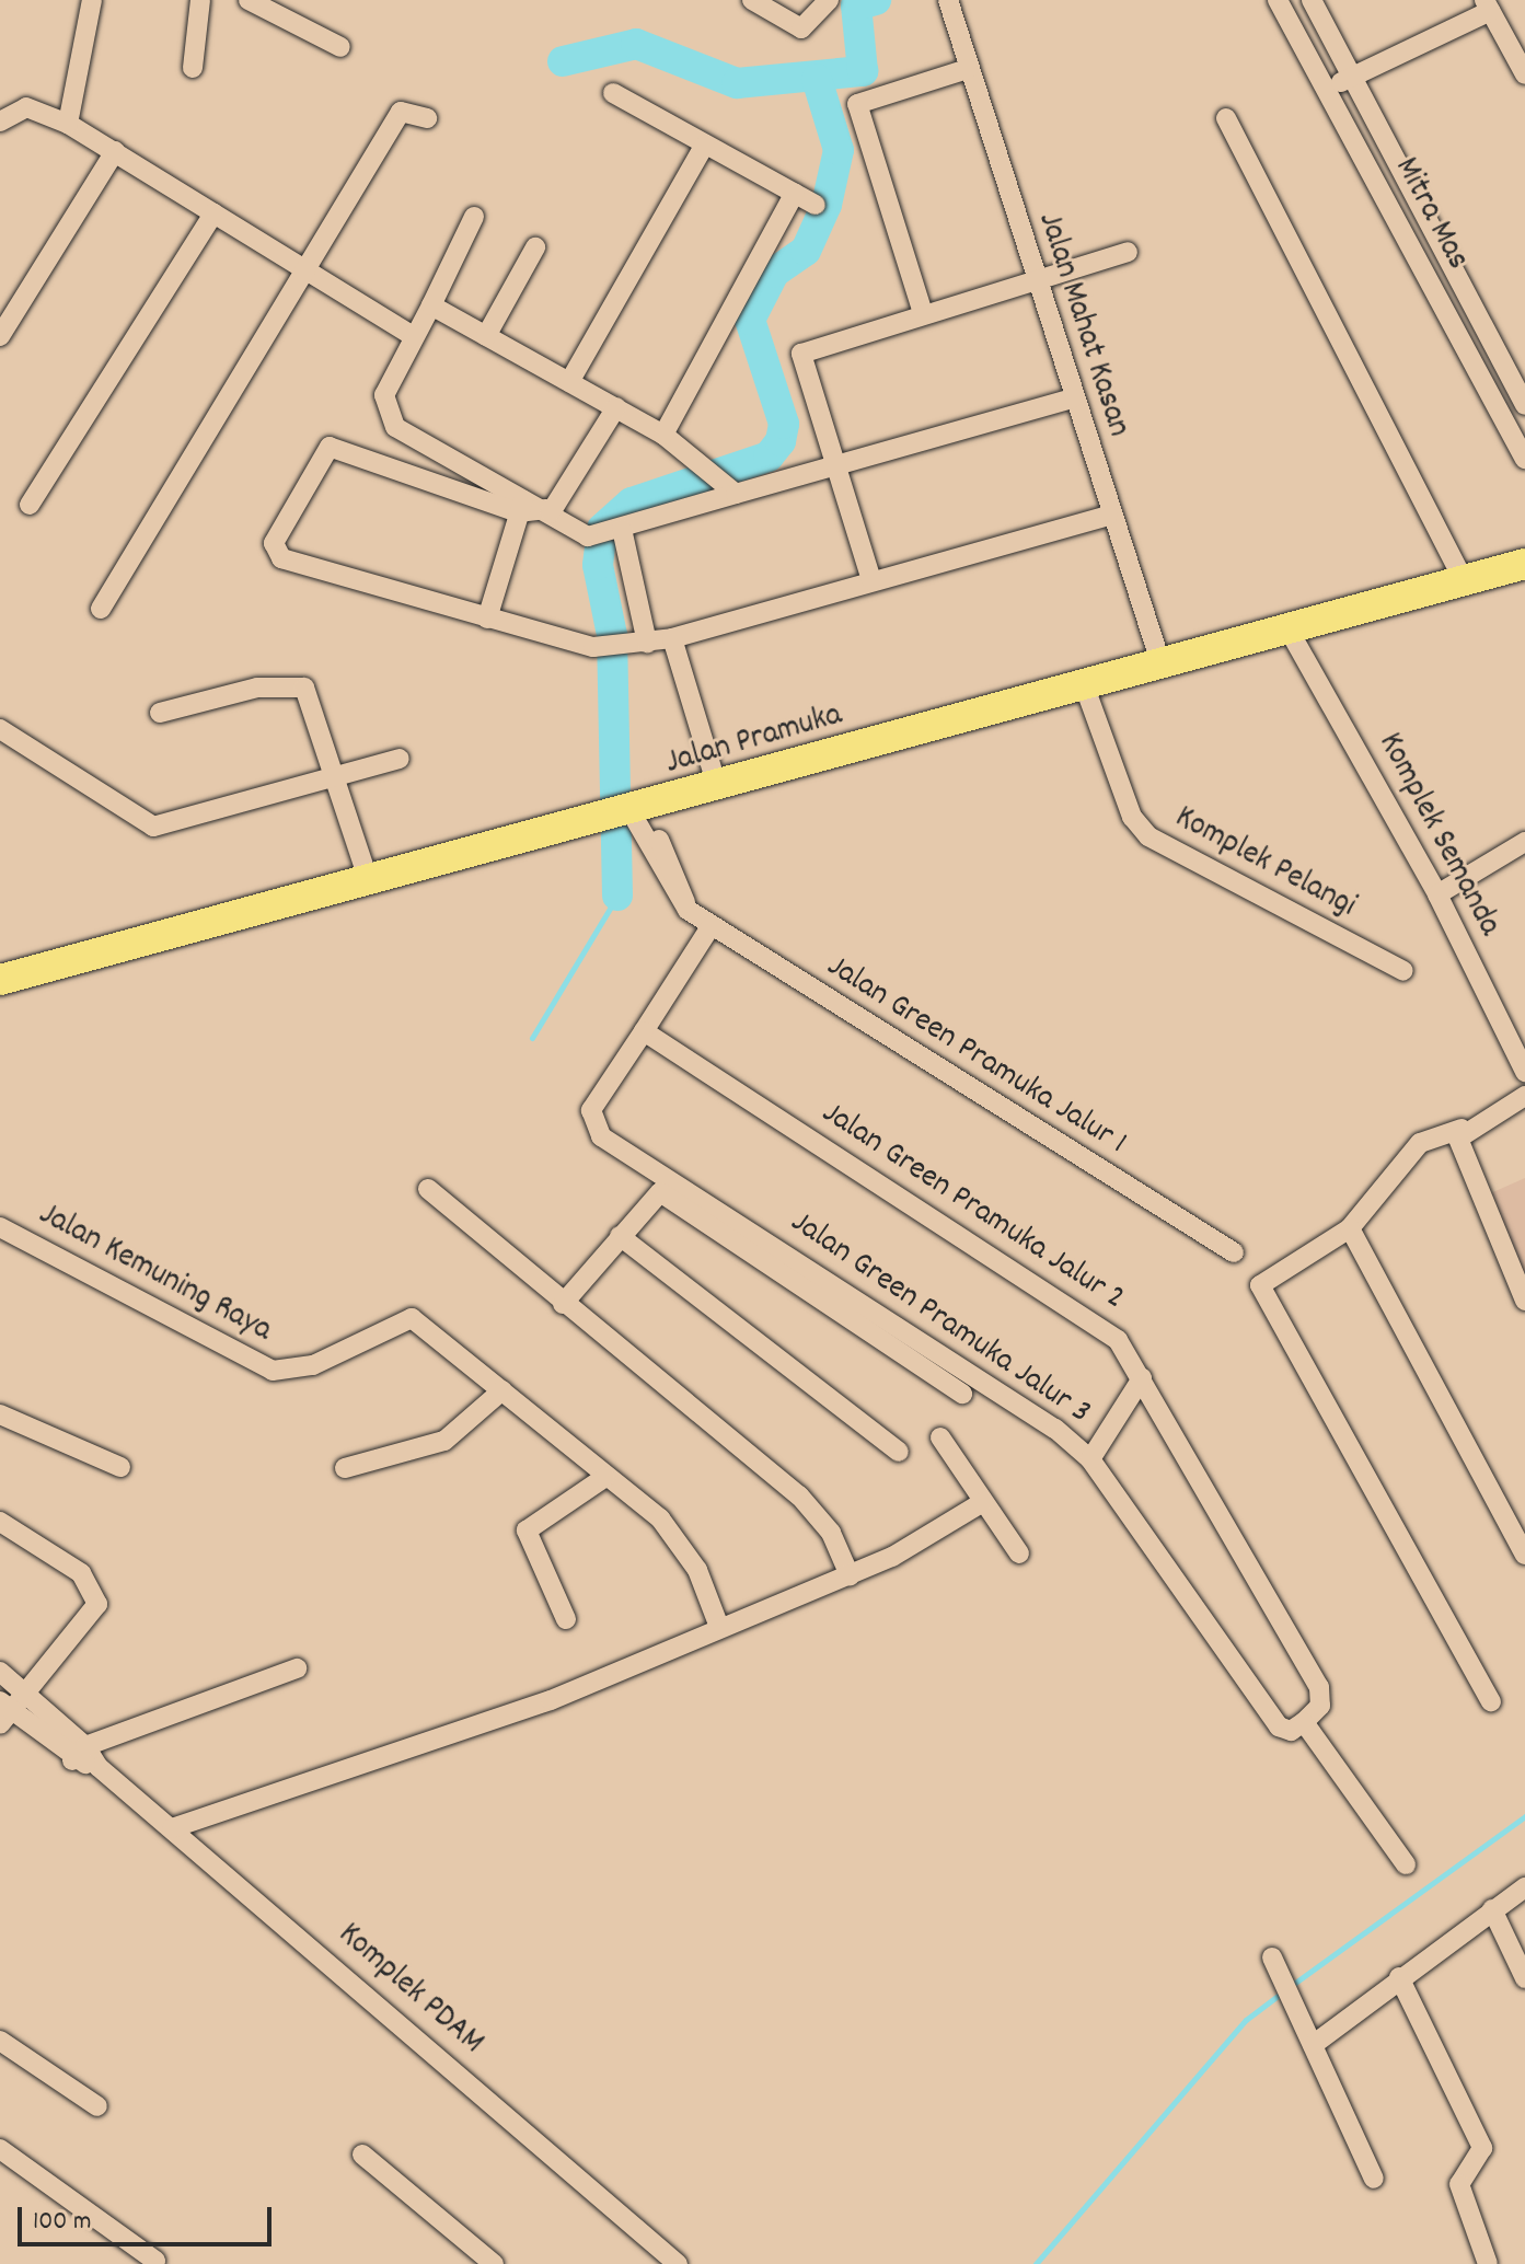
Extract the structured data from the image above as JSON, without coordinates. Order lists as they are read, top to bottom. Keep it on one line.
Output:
{"streets":{"main road":["Jalan Pramuka"],"street":["Mitra Mas","Jalan Mahat Kasan","Komplek Semanda","Komplek Pelangi","Jalan Green Pramuka Jalur 1","Jalan Green Pramuka Jalur 2","Jalan Kemuning Raya","Jalan Green Pramuka Jalur 3","Komplek PDAM"]},"crossings":[["Jalan Mahat Kasan","Jalan Pramuka"],["Jalan Pramuka","Komplek Semanda"],["Jalan Pramuka","Komplek Pelangi"],["Jalan Pramuka","Jalan Green Pramuka Jalur 1"],["Jalan Green Pramuka Jalur 2","Jalan Green Pramuka Jalur 3"]],"scale_bar":"100 m"}
